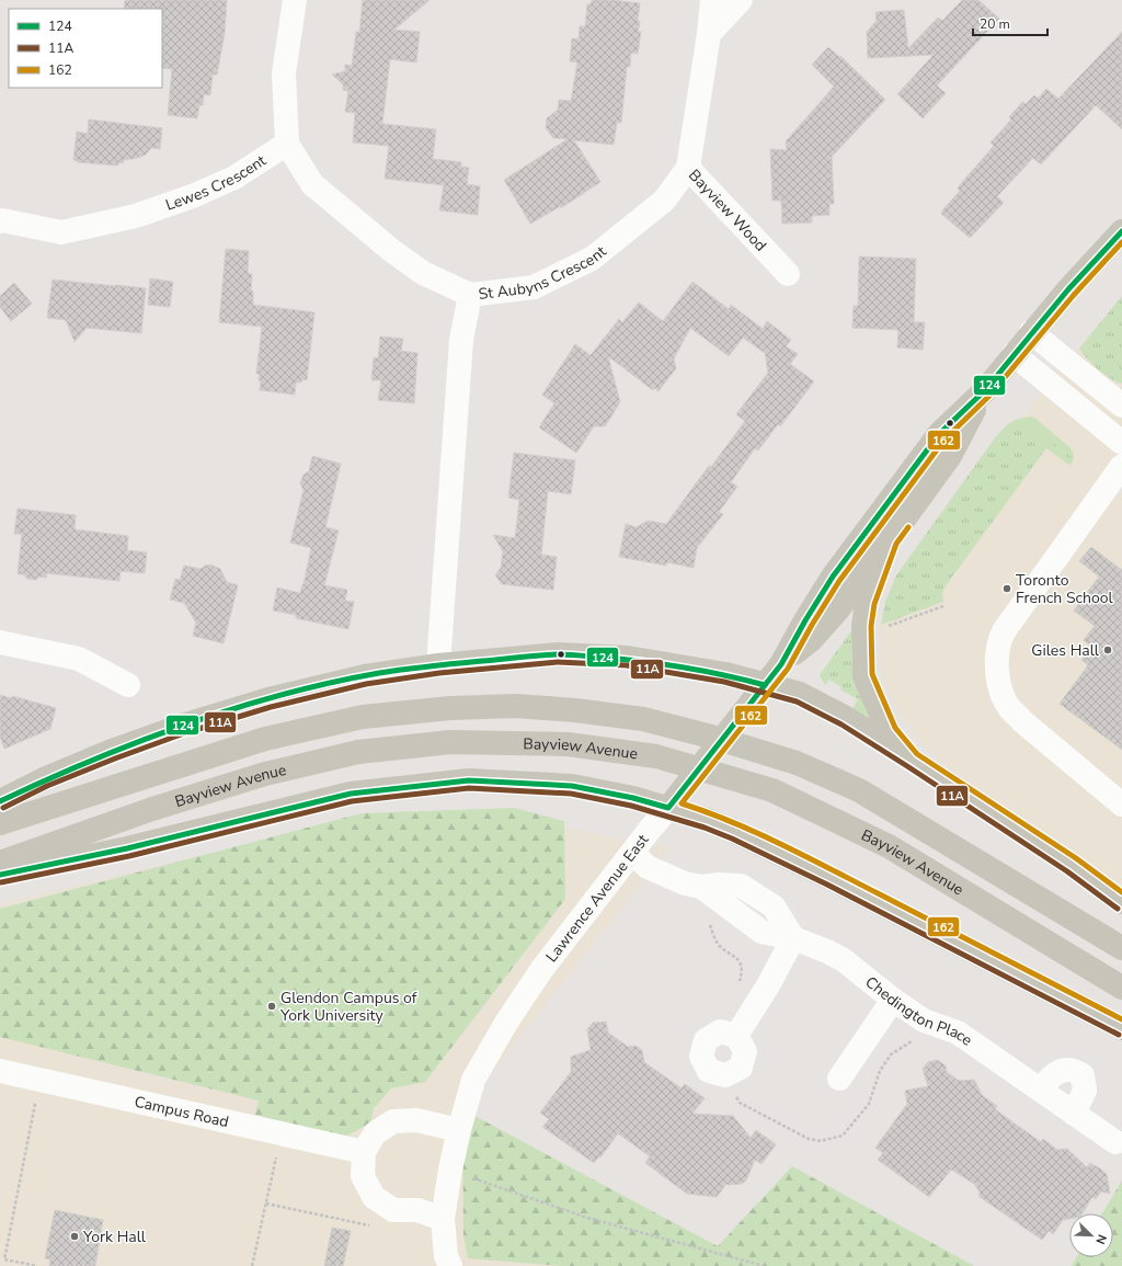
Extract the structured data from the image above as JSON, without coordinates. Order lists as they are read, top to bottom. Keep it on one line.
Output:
{"streets":{"main road":["Bayview Avenue","Lawrence Avenue East"],"street":["Lewes Crescent","Bayview Wood","St Aubyns Crescent","Chedington Place","Campus Road"]},"crossings":[["Lewes Crescent","St Aubyns Crescent"],["Bayview Wood","St Aubyns Crescent"],["Lawrence Avenue East","Chedington Place"]],"places":["Toronto French School","Giles Hall","Glendon Campus of York University","York Hall"],"lines":["transit line 124","transit line 162","transit line 11A"],"legend":["124","11A","162"],"scale_bar":"20 m","north":"bottom right"}
